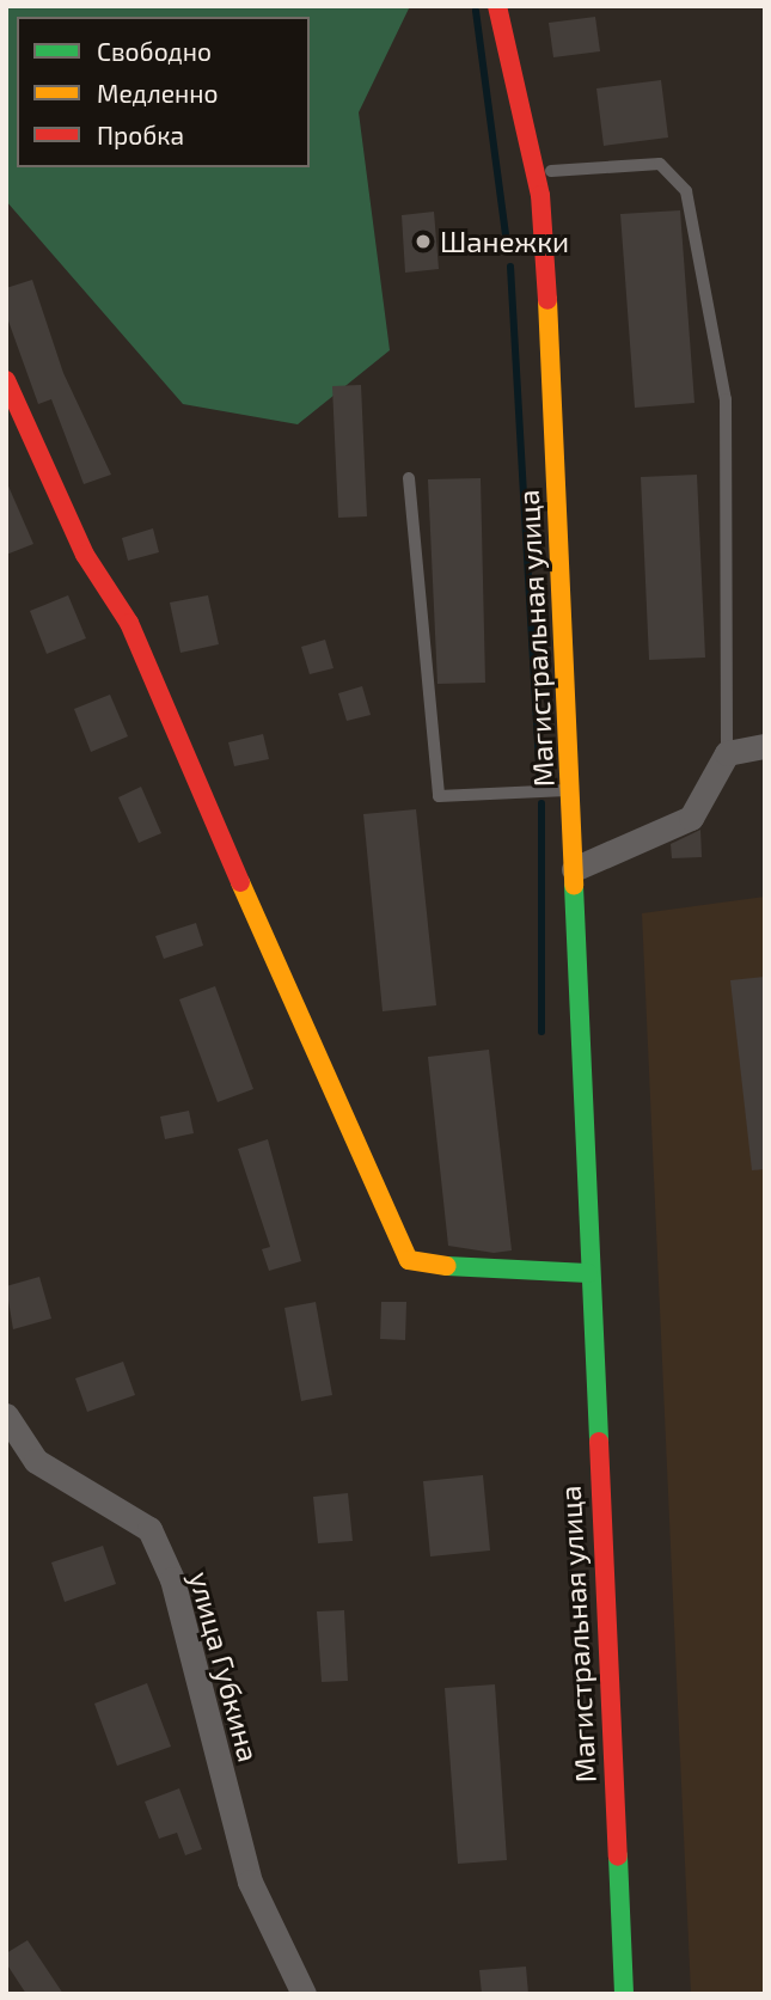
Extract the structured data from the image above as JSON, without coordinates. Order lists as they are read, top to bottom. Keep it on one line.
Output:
{"streets":{"main road":["Магистральная улица"],"street":["улица Губкина"]},"places":["Шанежки"],"legend":["Свободно","Медленно","Пробка"]}
